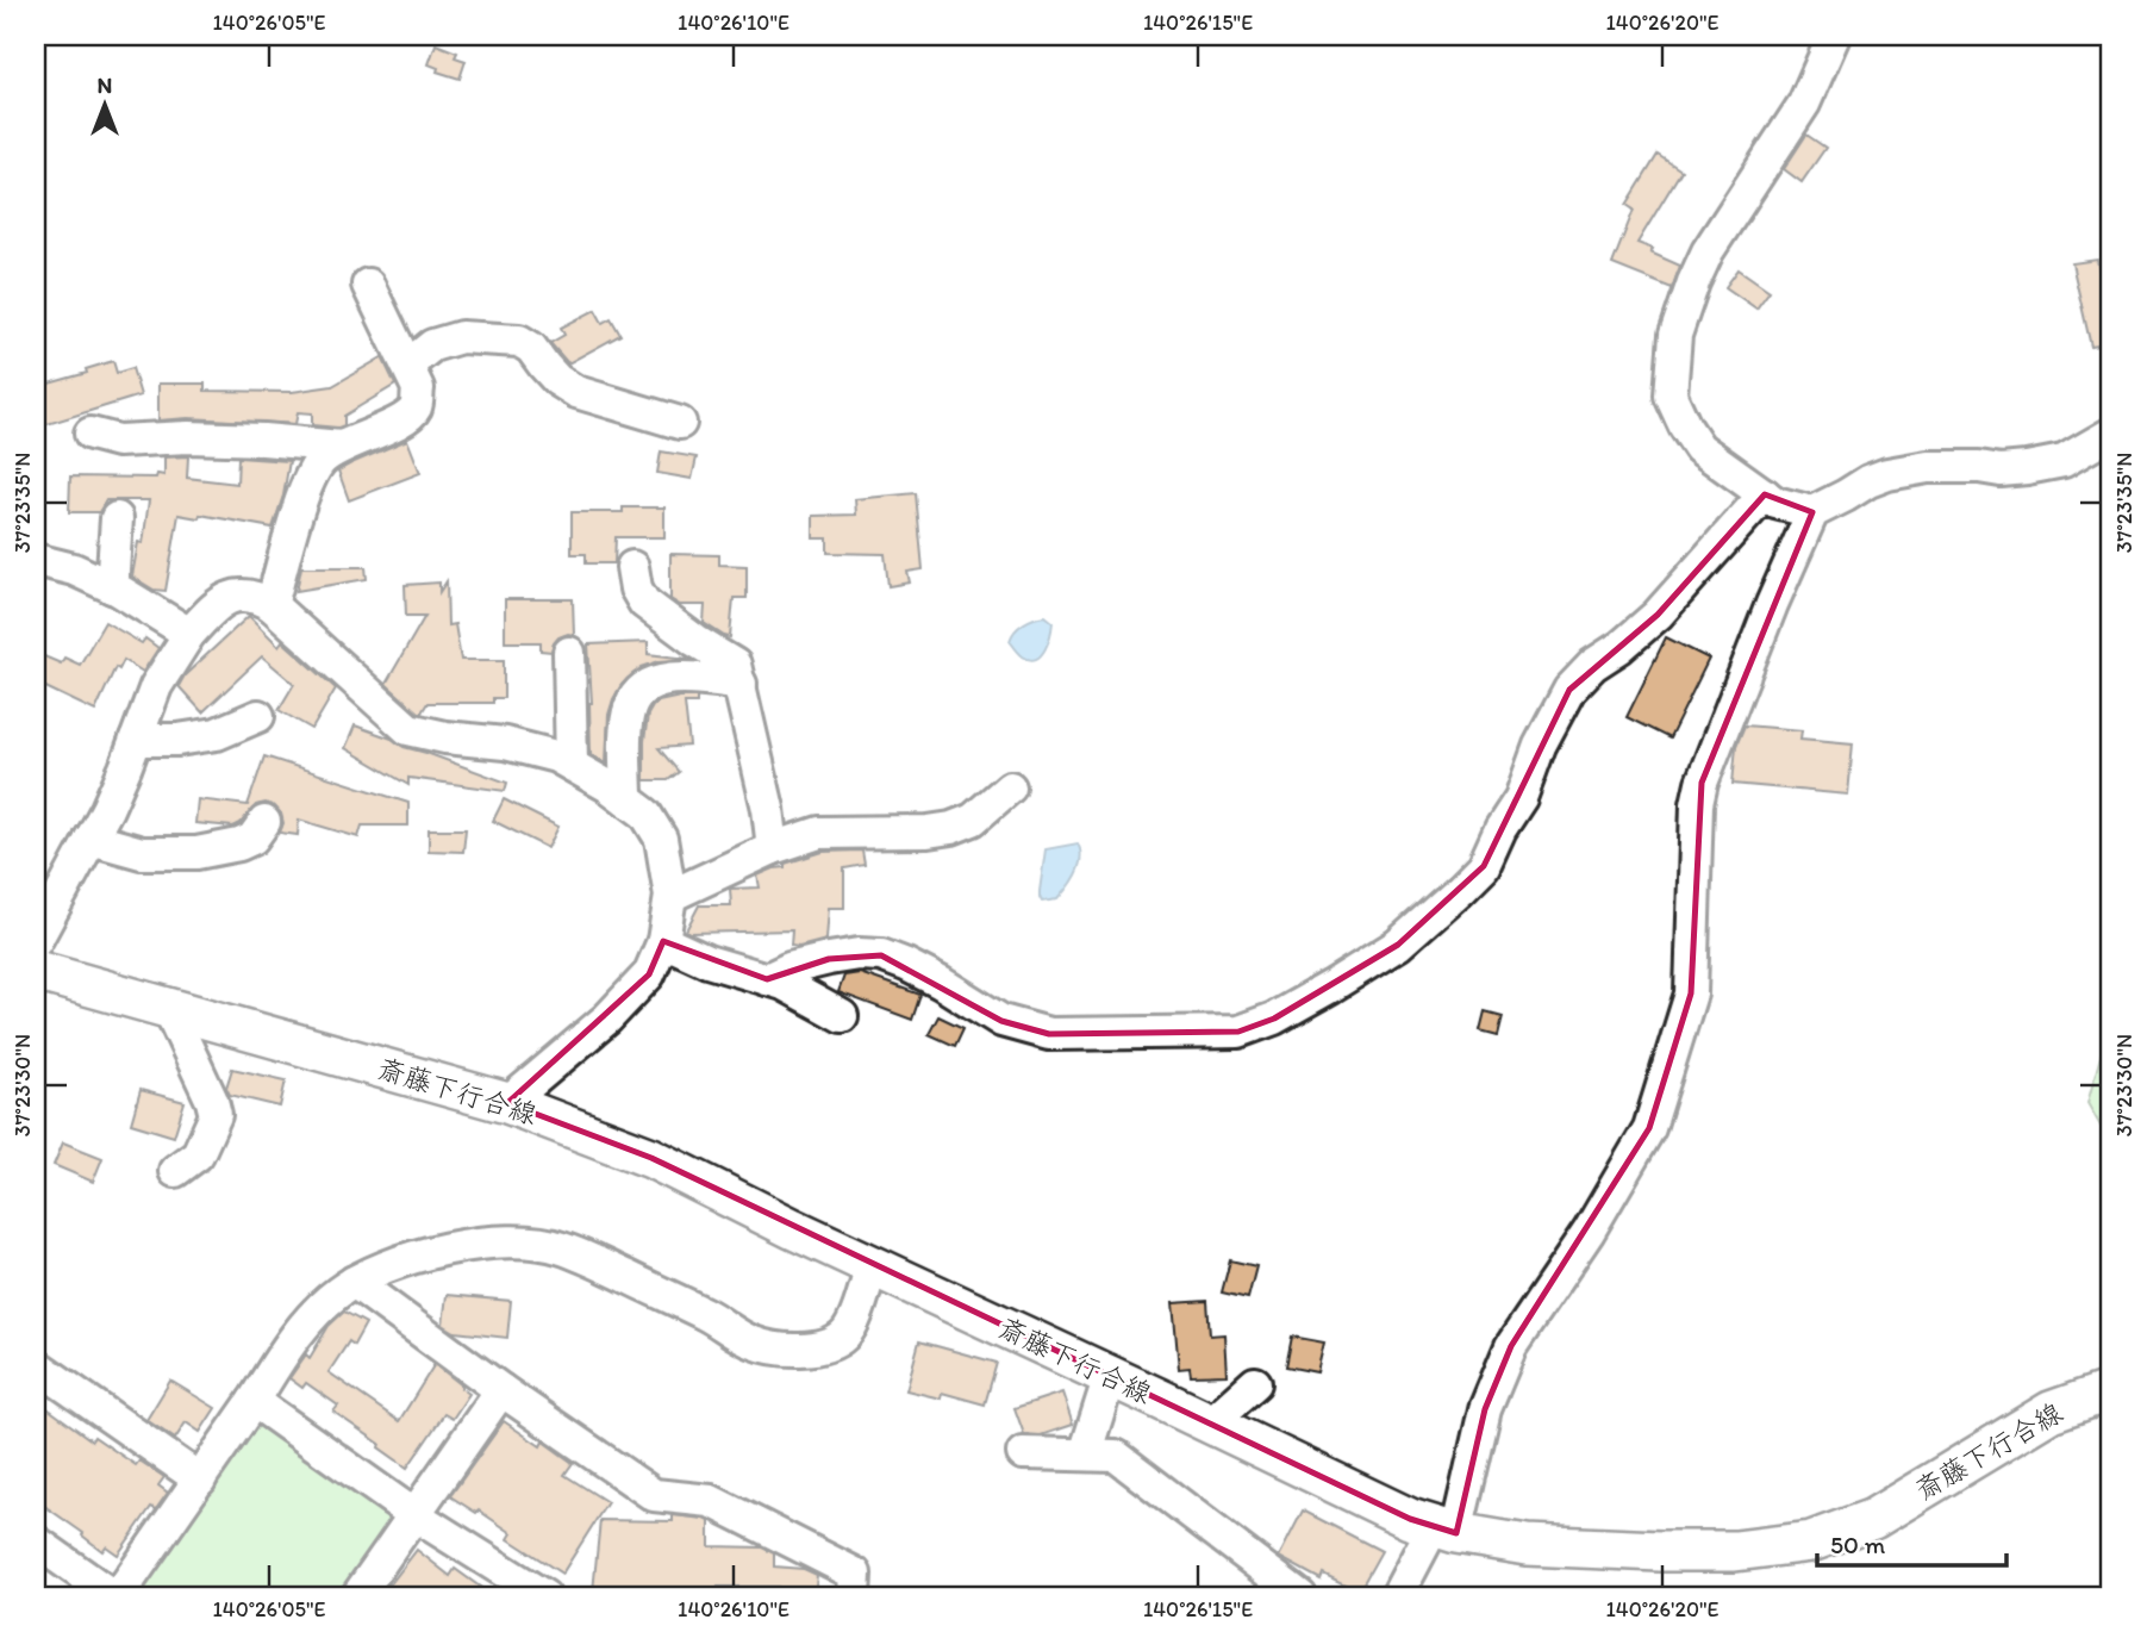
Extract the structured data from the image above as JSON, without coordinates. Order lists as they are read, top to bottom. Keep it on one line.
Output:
{"streets":{"main road":["斎藤下行合線"]},"scale_bar":"50 m","north":"top","coordinates":["140°26'05\"E","140°26'10\"E","140°26'15\"E","140°26'20\"E","37°23'35\"N","37°23'30\"N"]}
